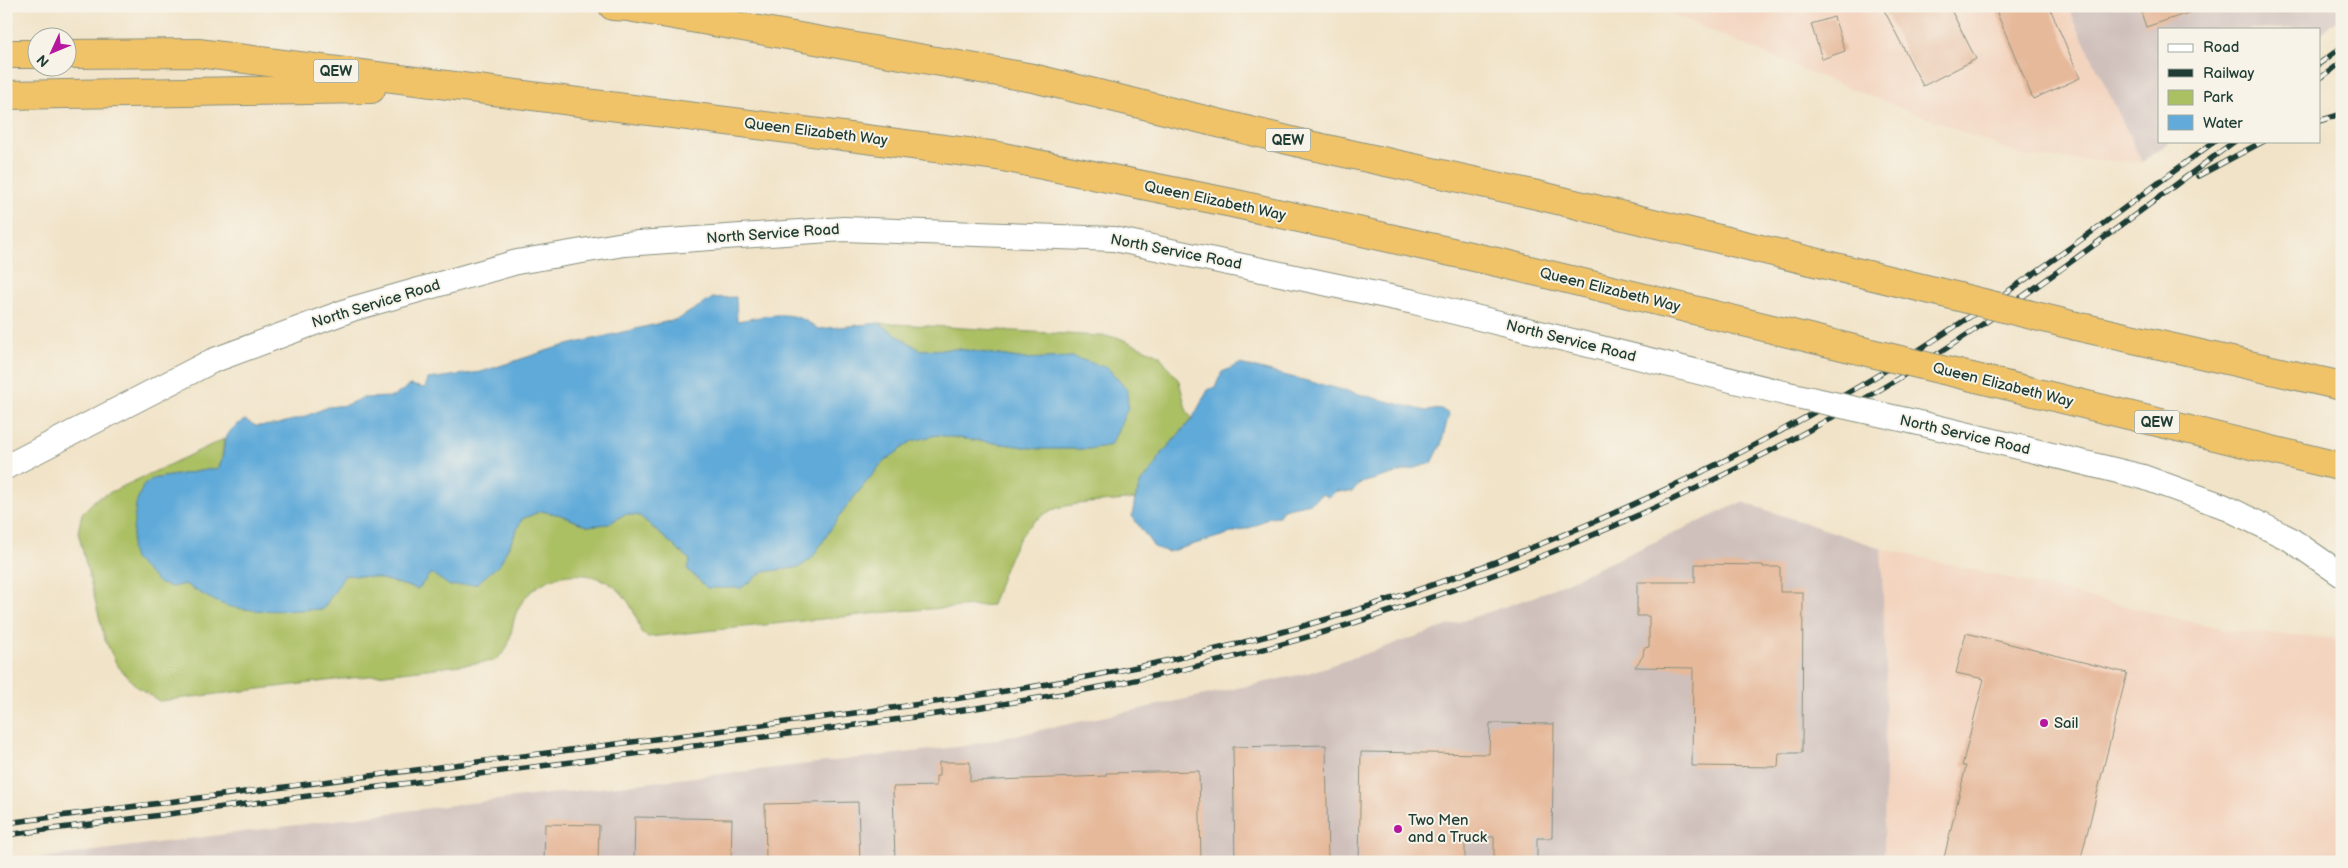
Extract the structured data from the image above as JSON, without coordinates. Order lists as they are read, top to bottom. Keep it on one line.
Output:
{"streets":{"highway":["QEW","Queen Elizabeth Way"],"street":["North Service Road"]},"places":["Sail","Two Men and a Truck"],"legend":["Road","Railway","Park","Water"],"north":"bottom left"}
